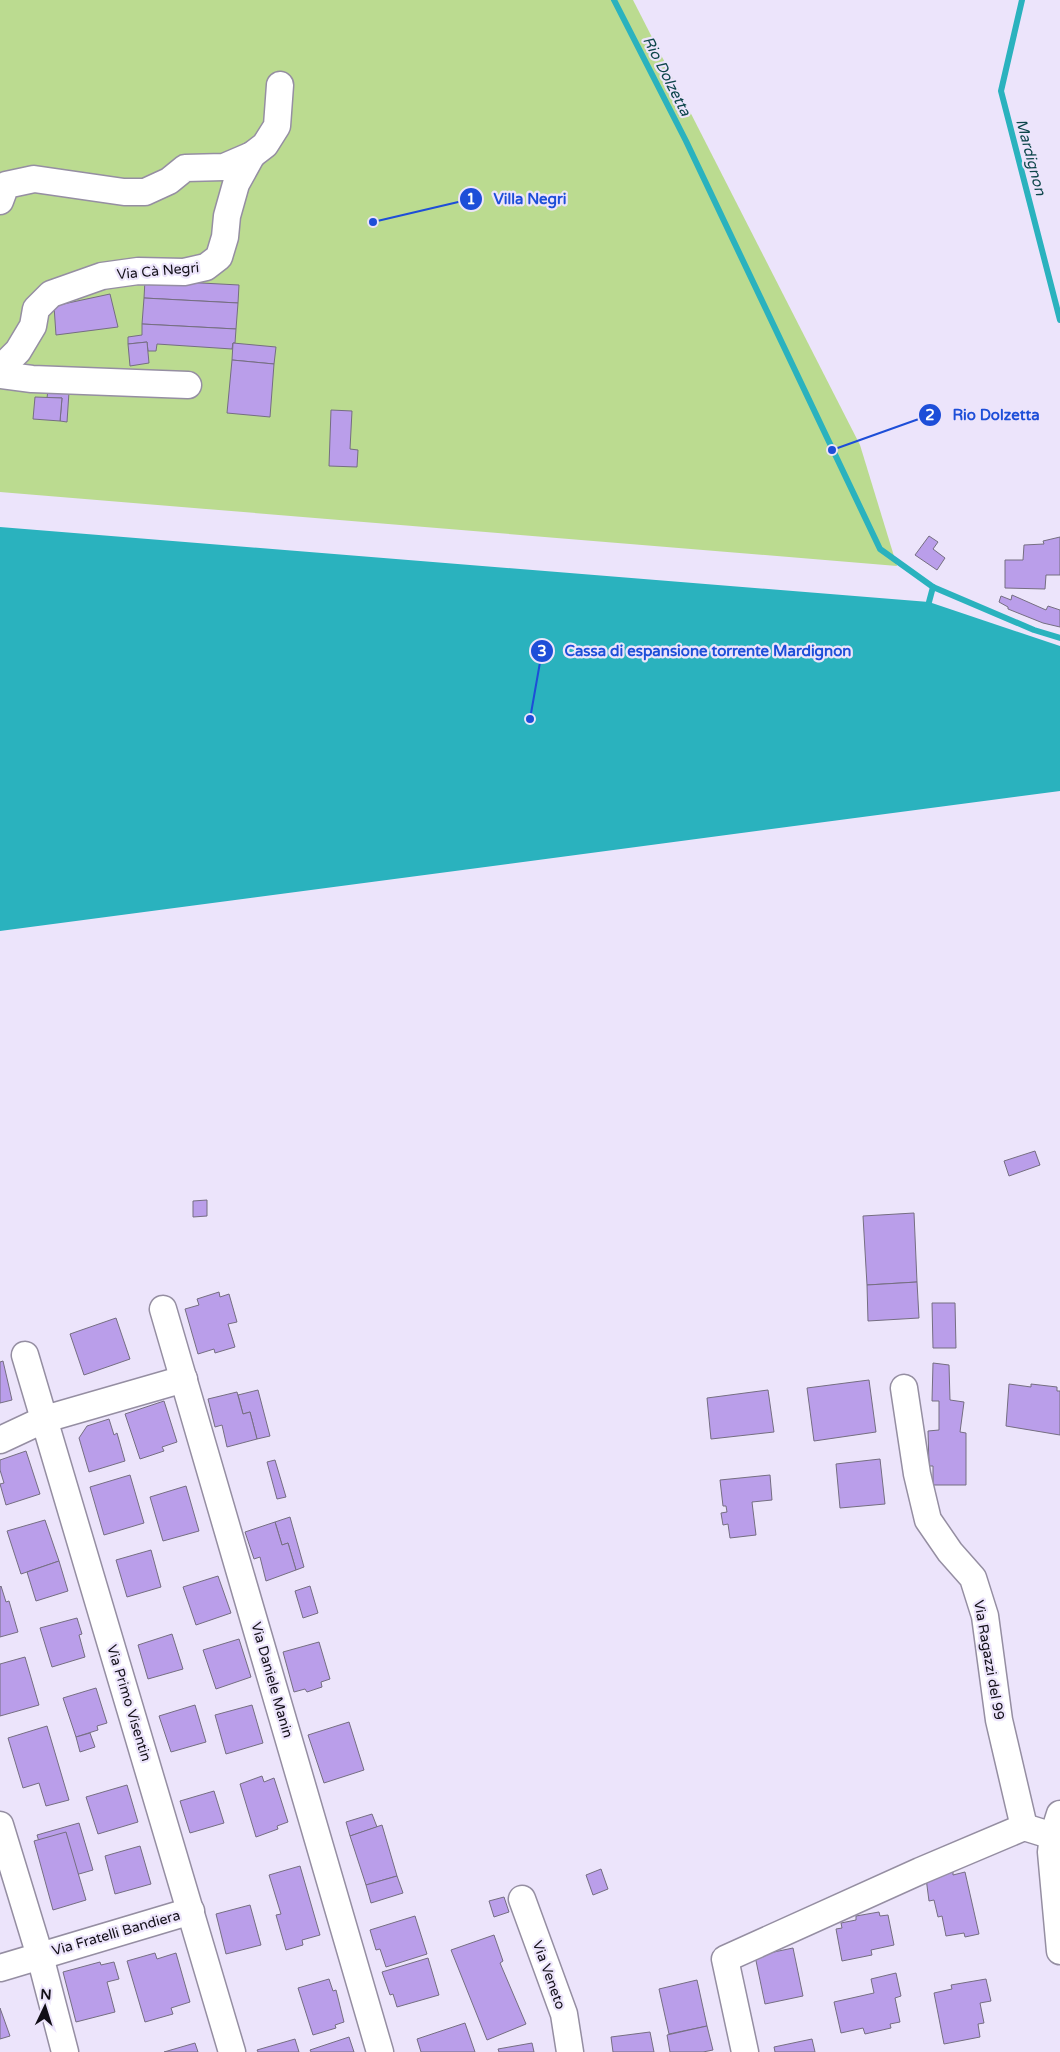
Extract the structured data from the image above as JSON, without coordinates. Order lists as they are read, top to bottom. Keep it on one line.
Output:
{"streets":{"street":["Via Cà Negri","Via Ragazzi del 99","Via Daniele Manin","Via Primo Visentin","Via Fratelli Bandiera","Via Veneto"]},"crossings":[["Via Primo Visentin","Via Fratelli Bandiera"]],"water":["Rio Dolzetta","Mardignon"],"places":["Villa Negri","Rio Dolzetta","Cassa di espansione torrente Mardignon"],"north":"top"}
